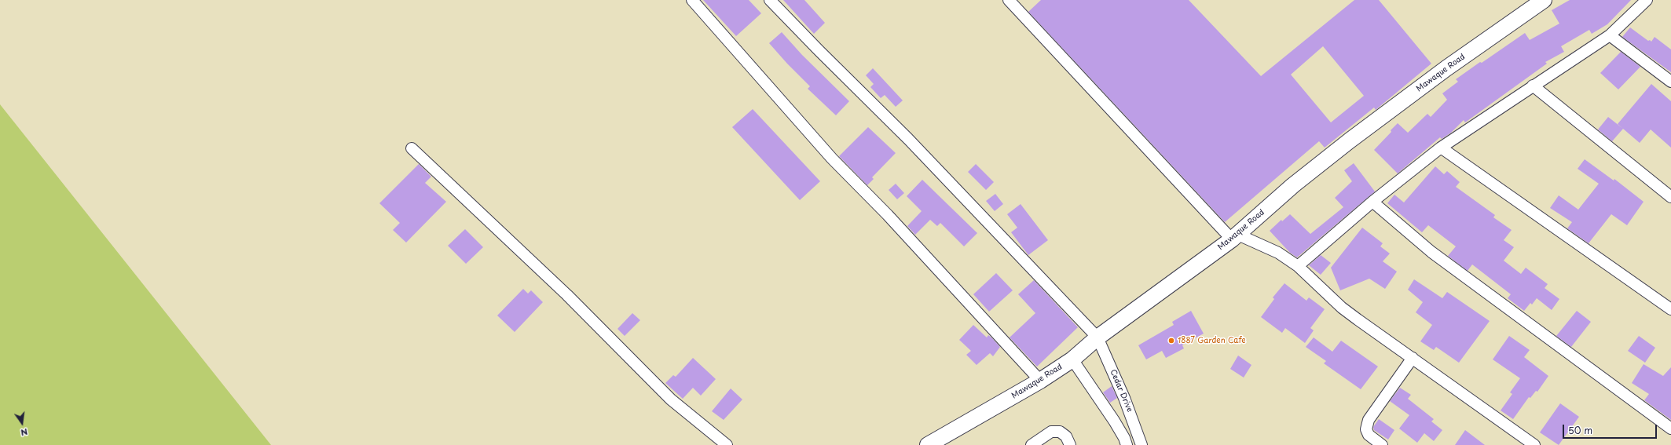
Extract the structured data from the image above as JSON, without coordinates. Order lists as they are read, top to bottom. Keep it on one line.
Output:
{"streets":{"main road":["Mawaque Road"],"street":["Cedar Drive"]},"crossings":[["Mawaque Road","Cedar Drive"]],"places":["1887 Garden Cafe"],"scale_bar":"50 m","north":"bottom"}
